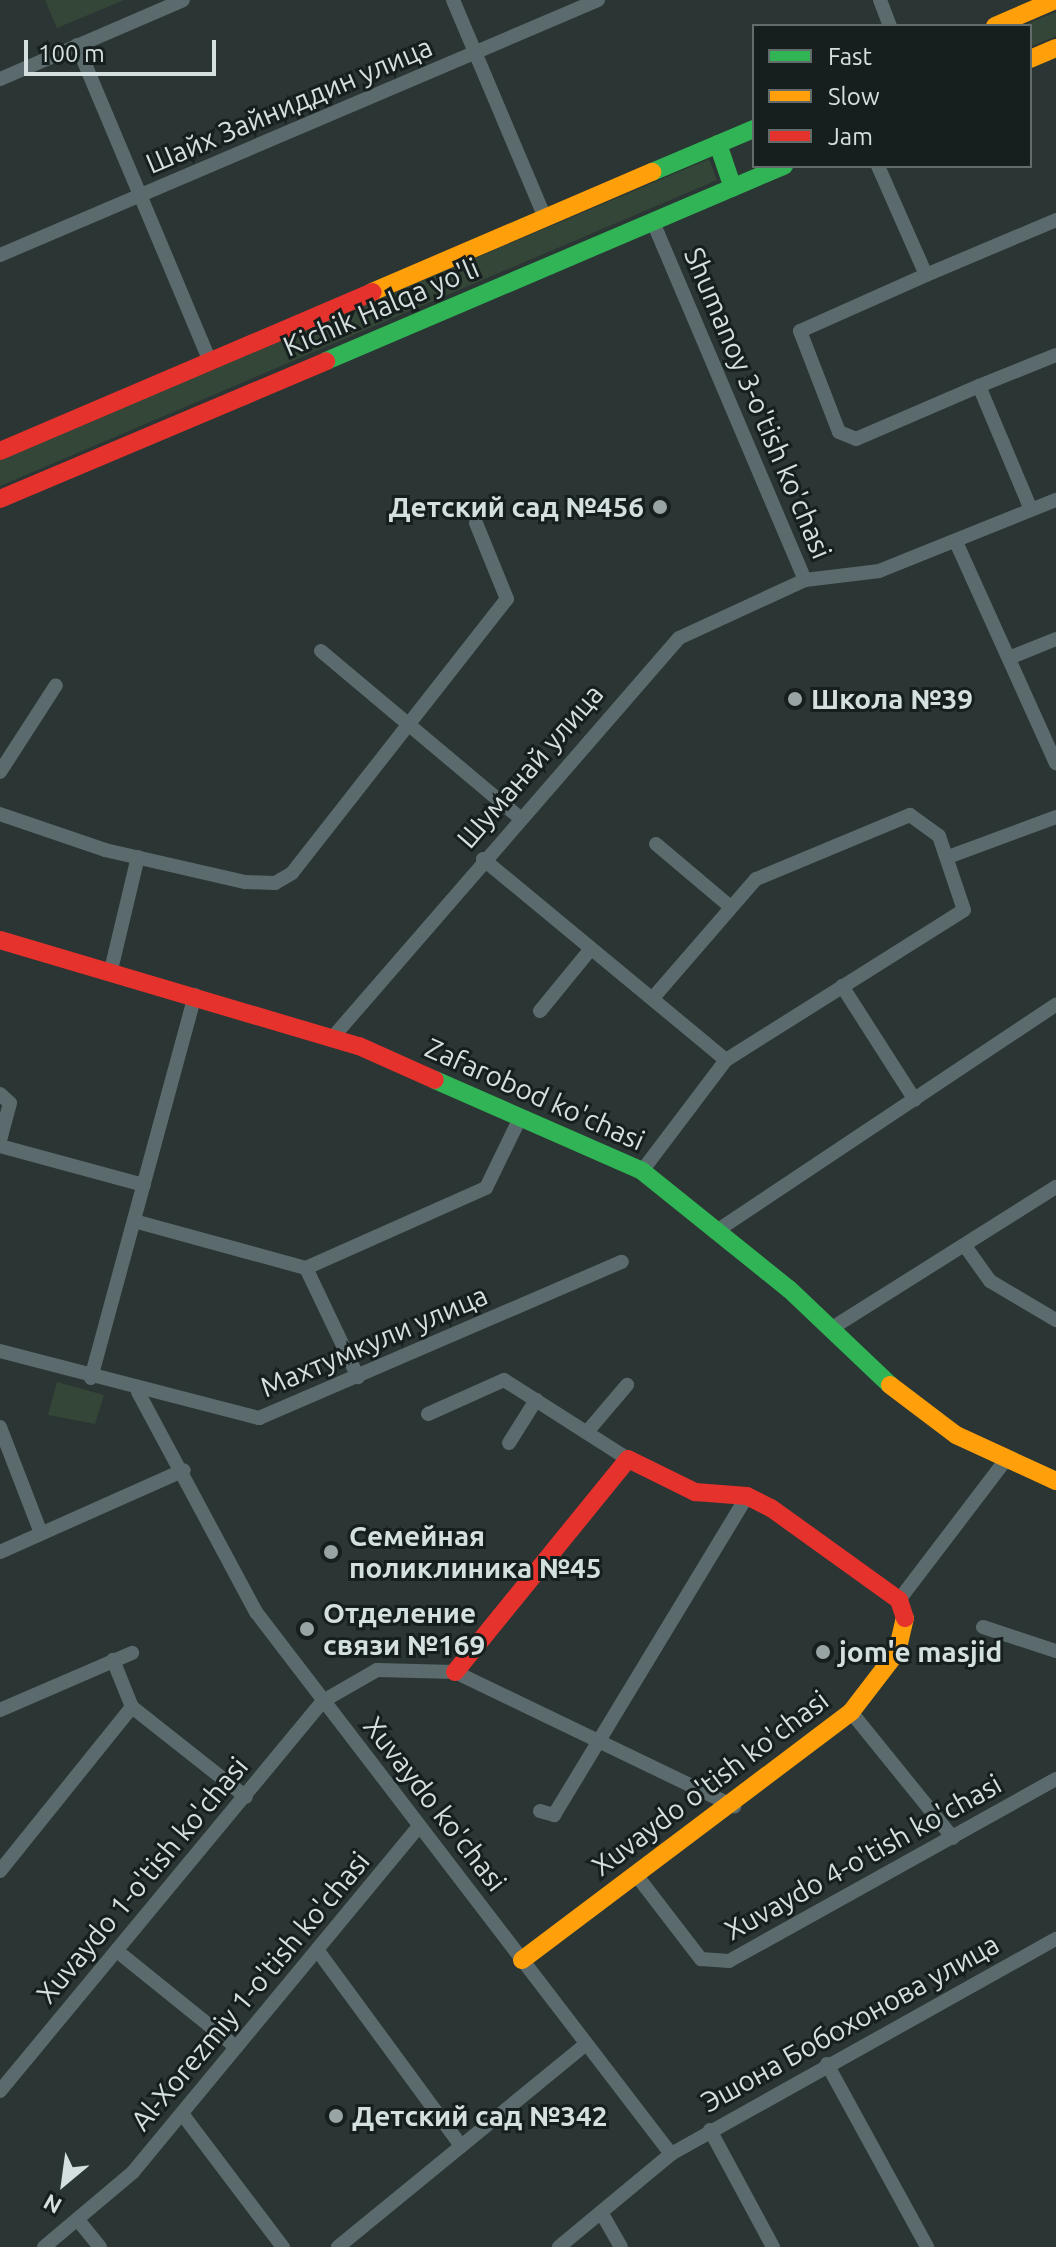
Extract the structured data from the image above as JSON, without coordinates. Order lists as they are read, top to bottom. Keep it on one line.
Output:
{"streets":{"main road":["Kichik Halqa yo'li","Zafarobod ko'chasi","Xuvaydo o'tish ko'chasi"],"street":["Шайх Зайниддин улица","Shumanoy 3-o'tish ko'chasi","Шуманай улица","Махтумкули улица","Xuvaydo ko'chasi","Xuvaydo 4-o'tish ko'chasi","Xuvaydo 1-o'tish ko'chasi","Al-Xorezmiy 1-o'tish ko'chasi","Эшона Бобохонова улица"]},"crossings":[["Kichik Halqa yo'li","Shumanoy 3-o'tish ko'chasi"],["Shumanoy 3-o'tish ko'chasi","Шуманай улица"],["Шуманай улица","Zafarobod ko'chasi"],["Махтумкули улица","Xuvaydo ko'chasi"],["Xuvaydo o'tish ko'chasi","Xuvaydo ko'chasi"],["Xuvaydo o'tish ko'chasi","Xuvaydo 4-o'tish ko'chasi"],["Xuvaydo ko'chasi","Xuvaydo 1-o'tish ko'chasi"],["Xuvaydo ko'chasi","Al-Xorezmiy 1-o'tish ko'chasi"],["Xuvaydo ko'chasi","Эшона Бобохонова улица"]],"places":["Детский сад №456","Школа №39","Семейная поликлиника №45","Отделение связи №169","jom'e masjid","Детский сад №342"],"legend":["Fast","Slow","Jam"],"scale_bar":"100 m","north":"bottom left"}
